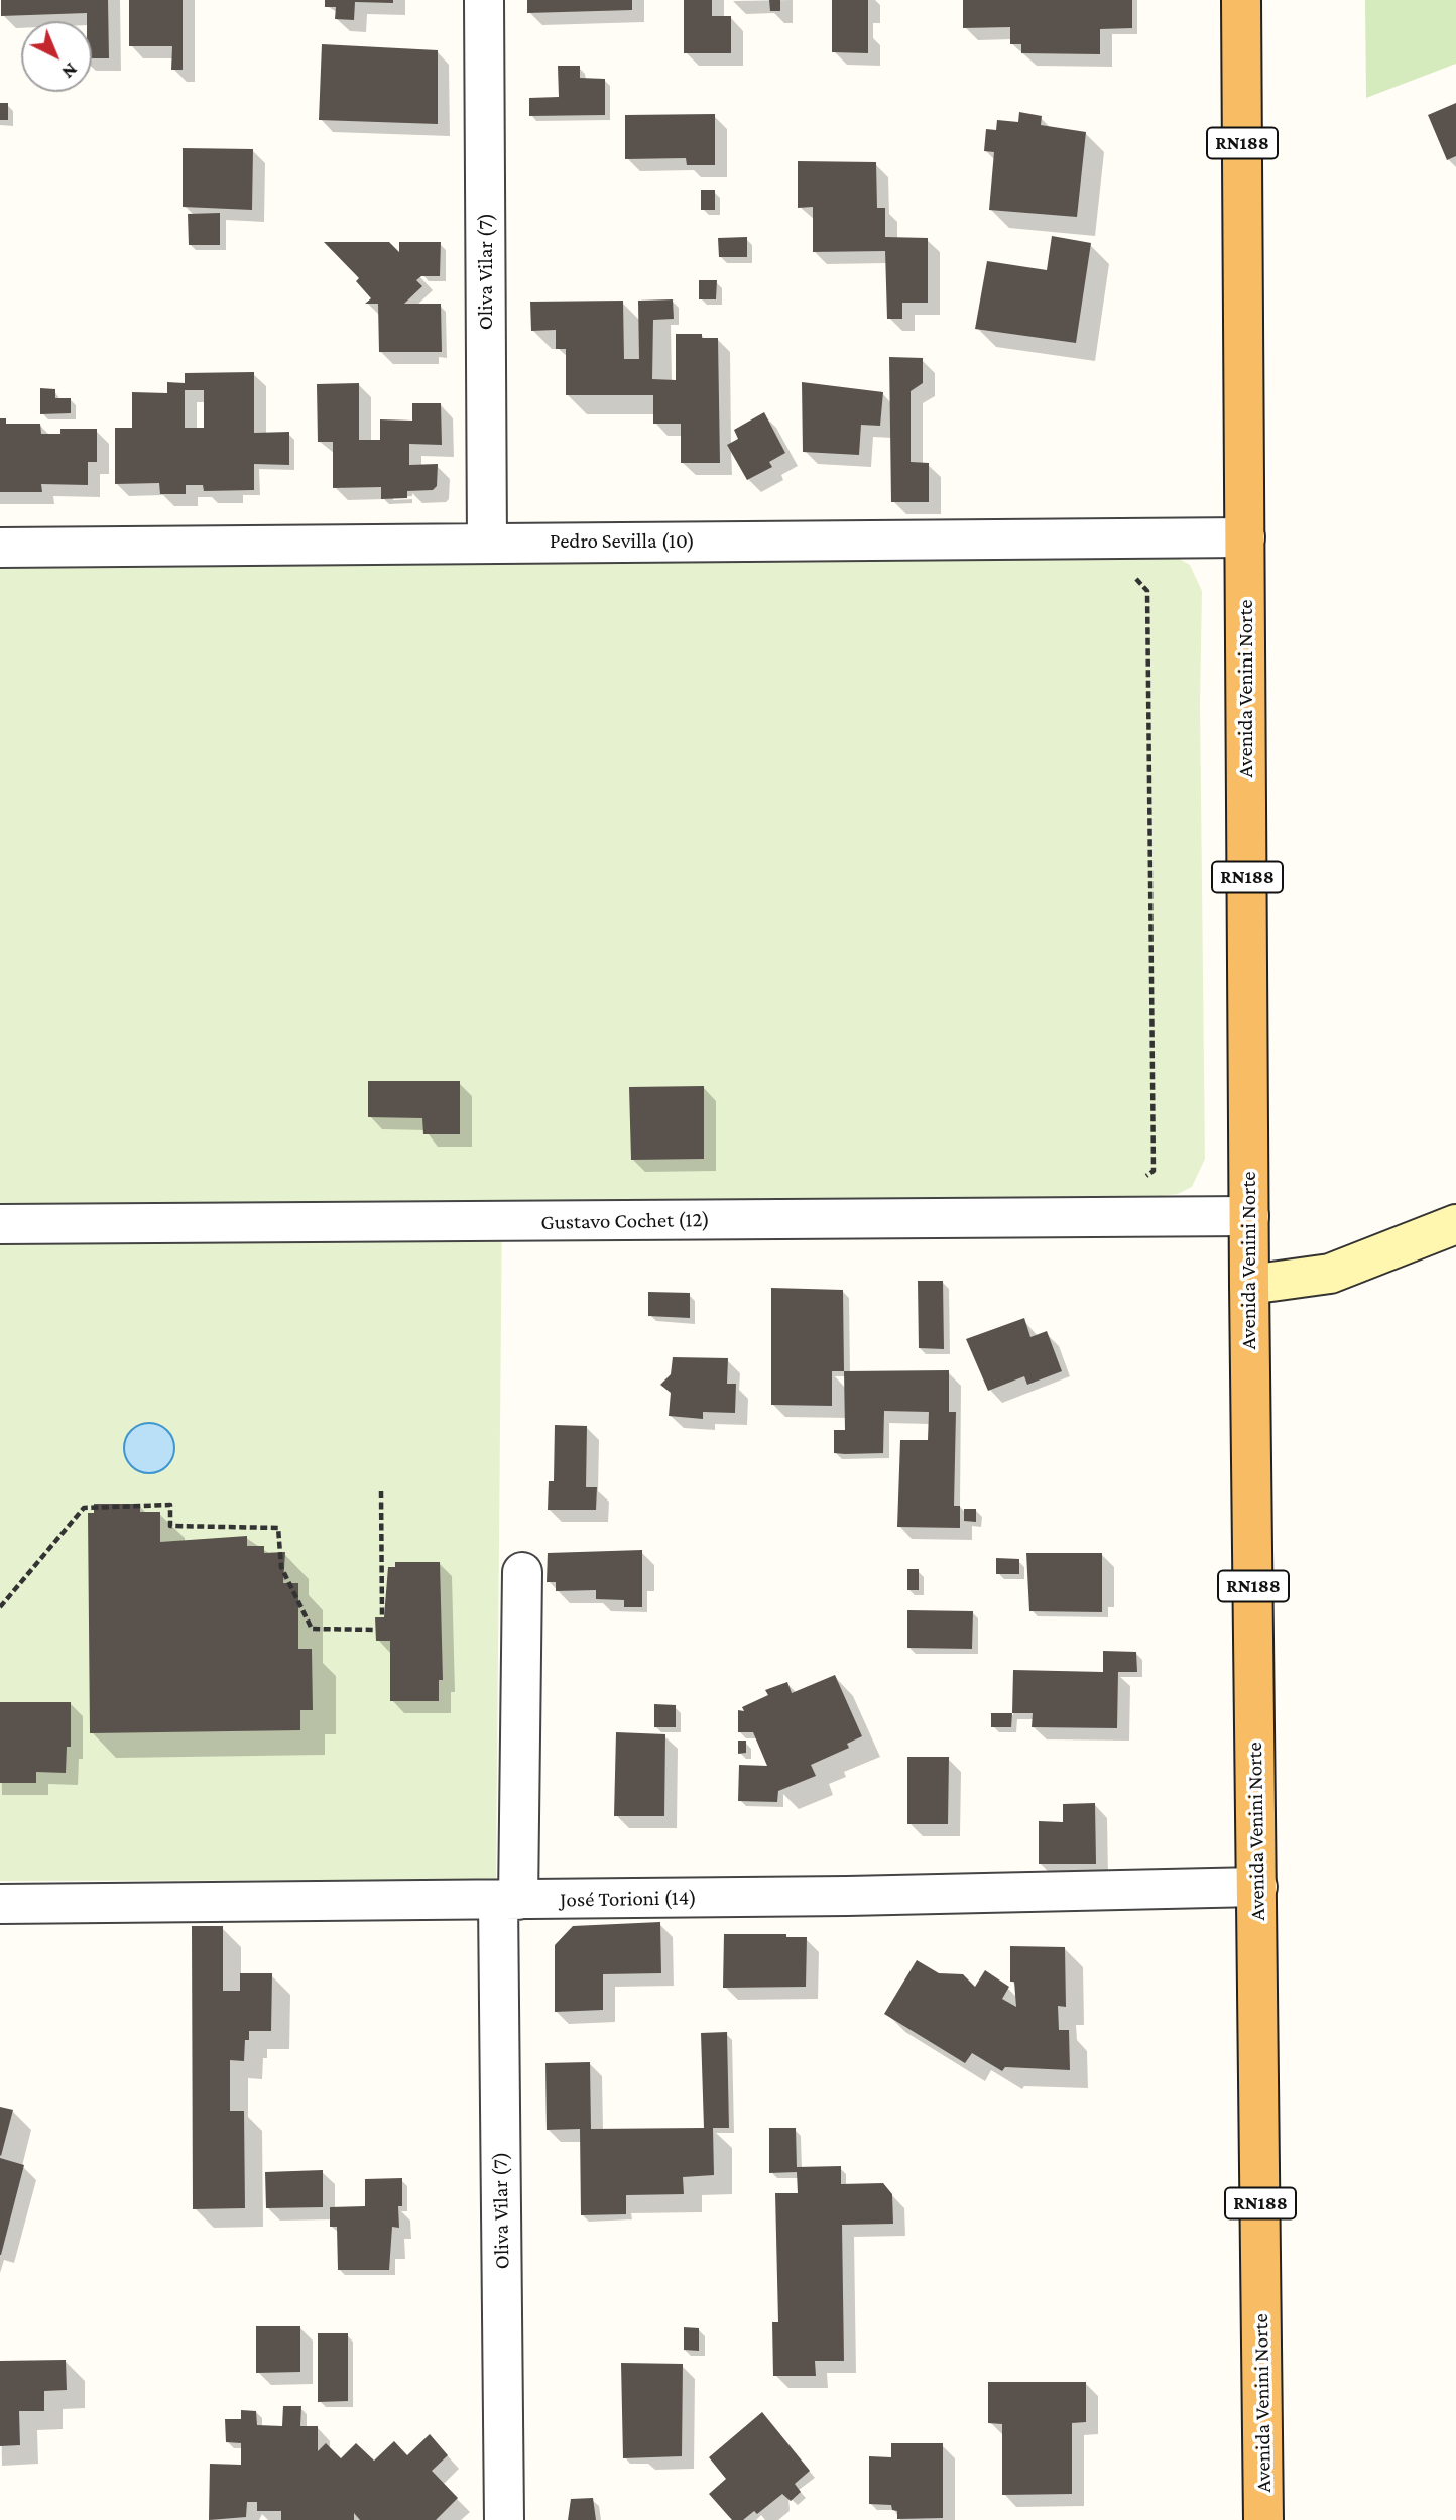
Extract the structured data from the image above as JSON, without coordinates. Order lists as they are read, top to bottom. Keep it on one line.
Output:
{"streets":{"highway":["RN188","Avenida Venini Norte"],"street":["Oliva Vilar (7)","Pedro Sevilla (10)","Gustavo Cochet (12)","José Torioni (14)"]},"crossings":[["Oliva Vilar (7)","Pedro Sevilla (10)"],["Oliva Vilar (7)","José Torioni (14)"],["Pedro Sevilla (10)","Avenida Venini Norte"],["Avenida Venini Norte","Gustavo Cochet (12)"],["Avenida Venini Norte","José Torioni (14)"]],"north":"bottom right"}
